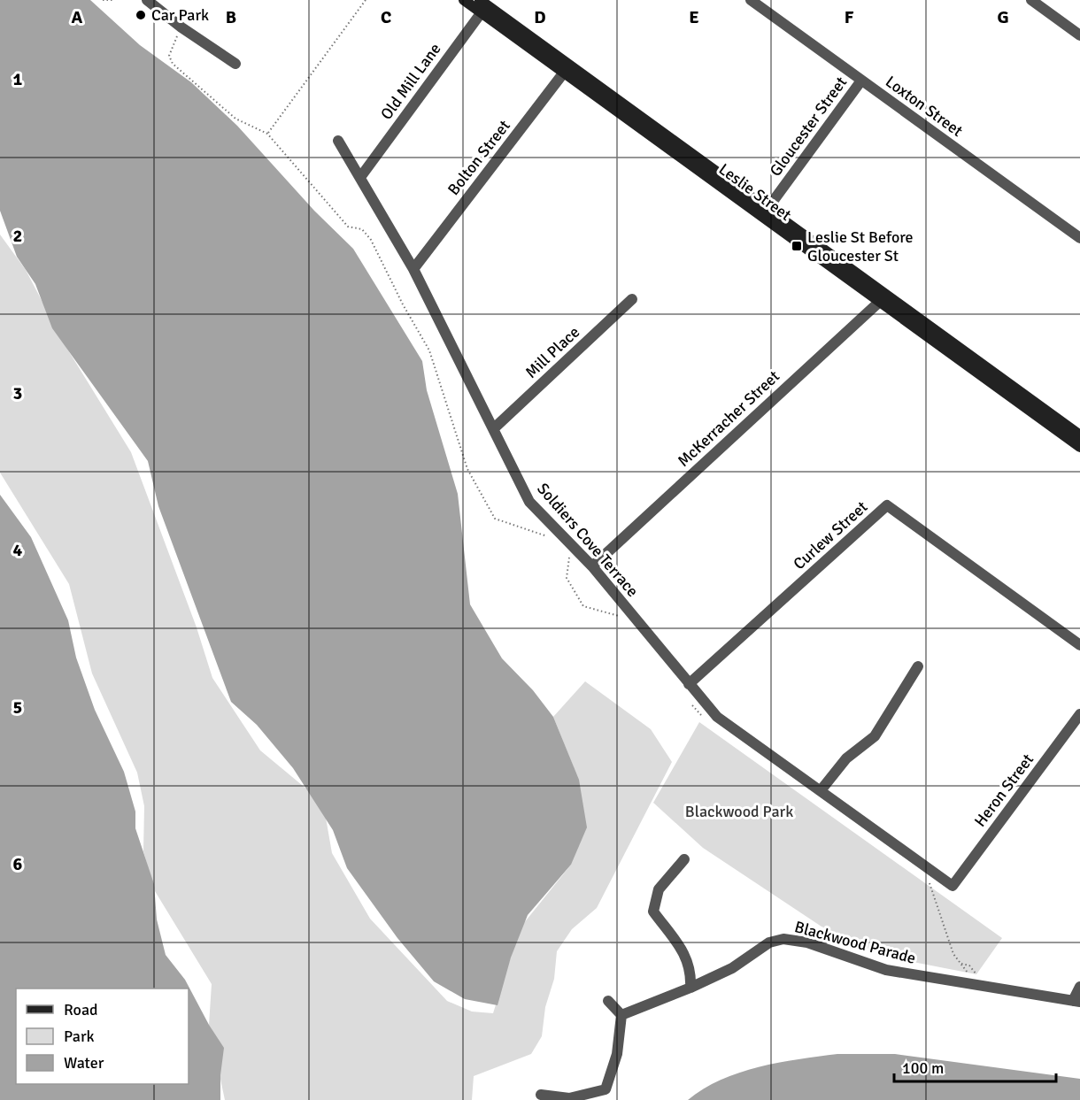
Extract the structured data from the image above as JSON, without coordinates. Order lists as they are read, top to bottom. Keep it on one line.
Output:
{"streets":{"street":["Old Mill Lane","Loxton Street","Gloucester Street","Bolton Street","Leslie Street","Mill Place","McKerracher Street","Curlew Street","Soldiers Cove Terrace","Heron Street","Blackwood Parade"]},"crossings":[["Old Mill Lane","Leslie Street"],["Old Mill Lane","Soldiers Cove Terrace"],["Loxton Street","Gloucester Street"],["Gloucester Street","Leslie Street"],["Bolton Street","Leslie Street"],["Bolton Street","Soldiers Cove Terrace"],["Leslie Street","McKerracher Street"],["Mill Place","Soldiers Cove Terrace"],["McKerracher Street","Soldiers Cove Terrace"],["Curlew Street","Soldiers Cove Terrace"],["Soldiers Cove Terrace","Heron Street"]],"parks":["Blackwood Park"],"places":{"other":["Car Park"],"transit":["Leslie St Before Gloucester St"]},"legend":["Road","Park","Water"],"scale_bar":"100 m","grid":{"columns":["A","B","C","D","E","F","G"],"rows":["1","2","3","4","5","6"]}}
